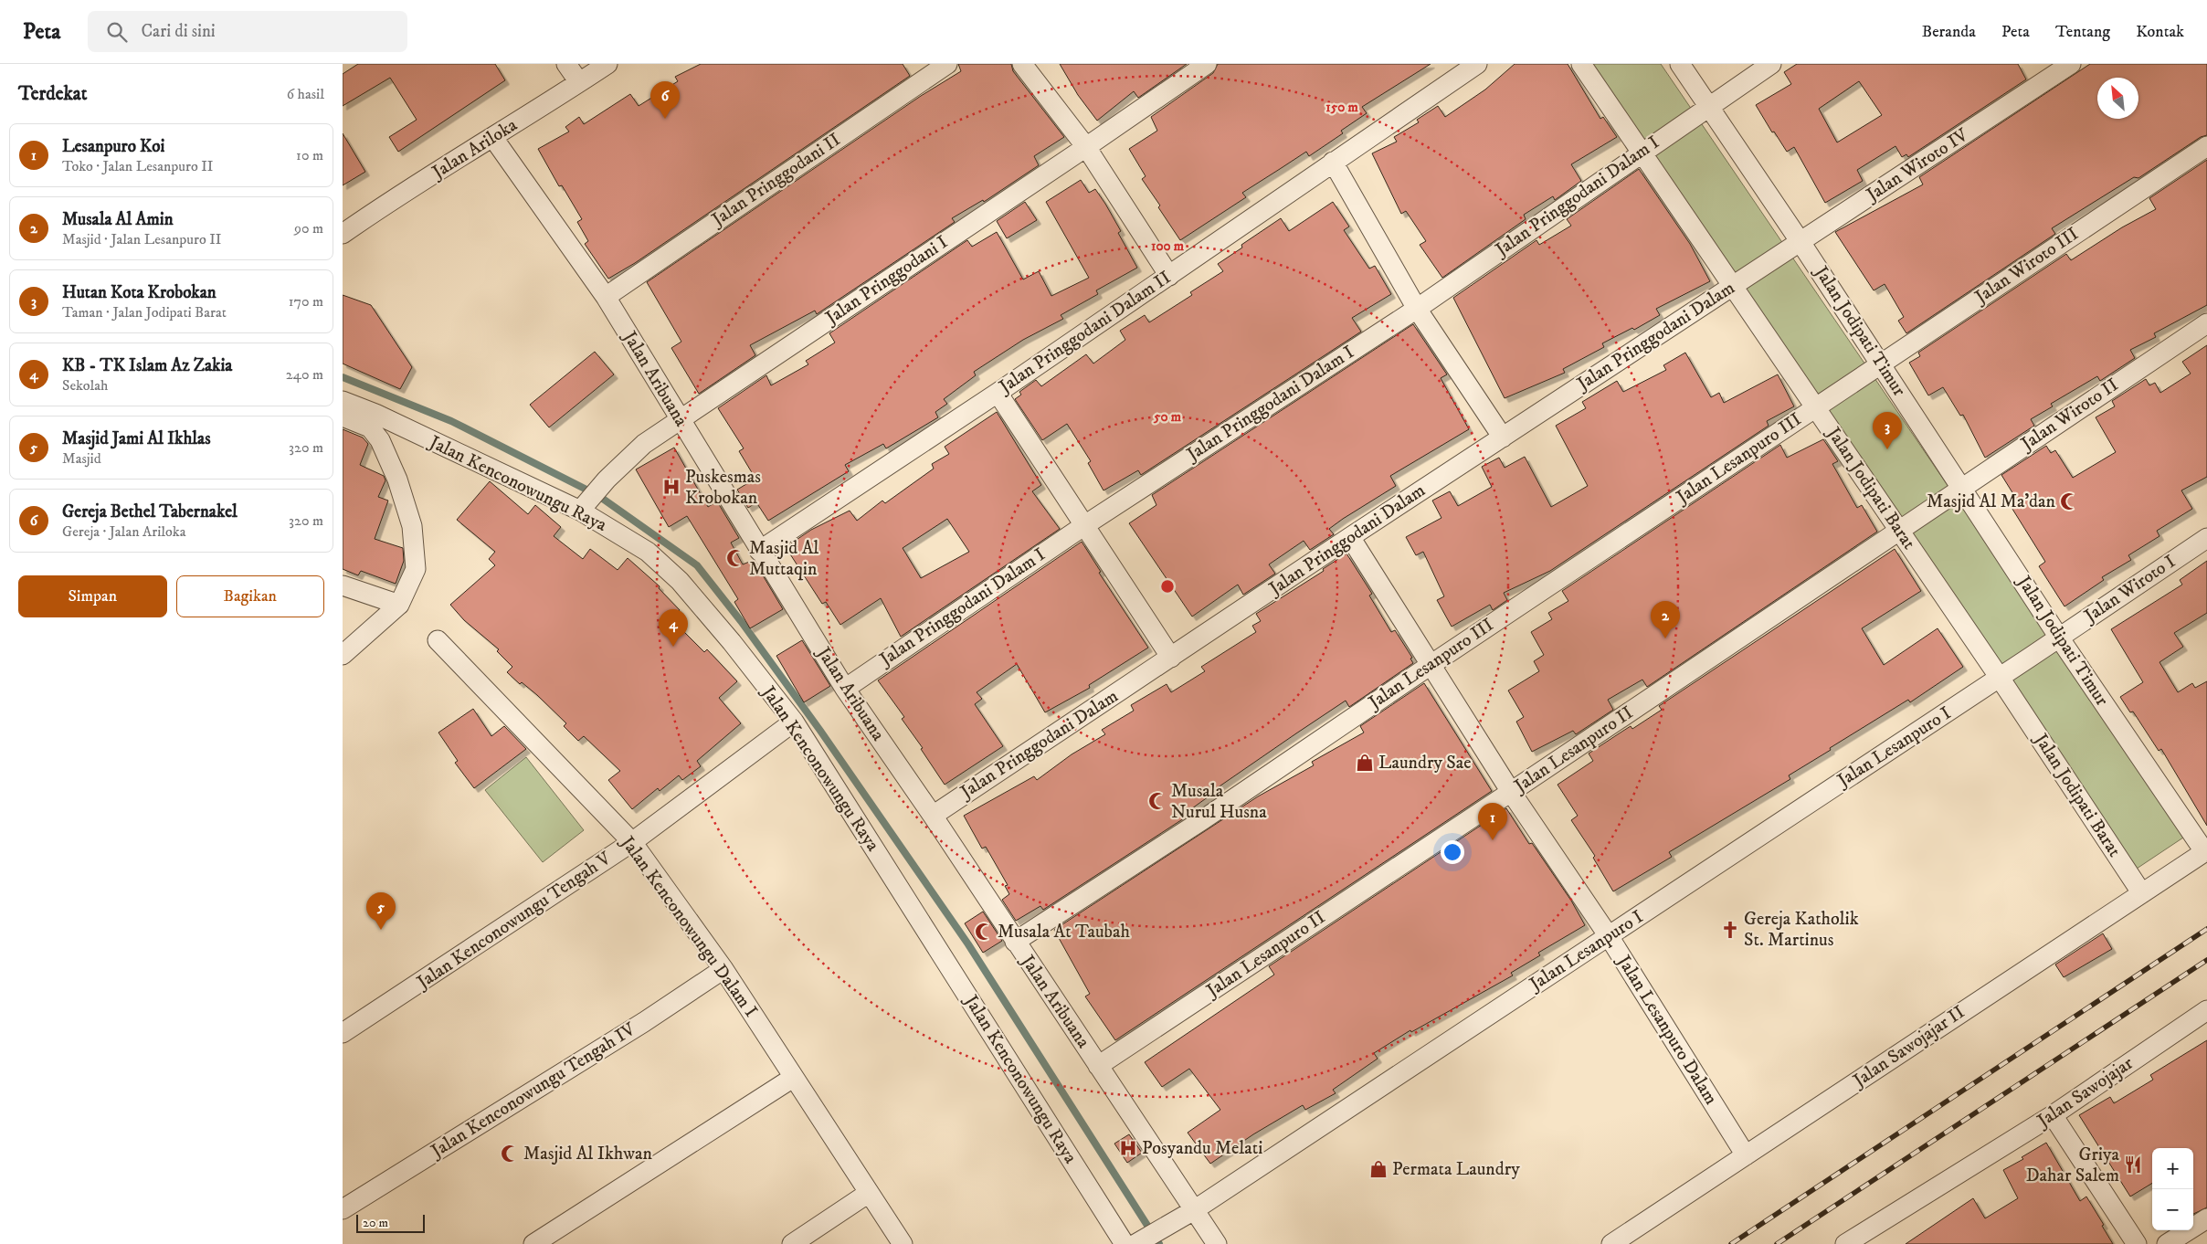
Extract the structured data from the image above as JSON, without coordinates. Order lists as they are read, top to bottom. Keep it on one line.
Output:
{"streets":{"street":["Jalan Ariloka","Jalan Wiroto IV","Jalan Pringgodani II","Jalan Pringgodani Dalam I","Jalan Wiroto III","Jalan Pringgodani I","Jalan Jodipati Timur","Jalan Pringgodani Dalam II","Jalan Pringgodani Dalam","Jalan Aribuana","Jalan Wiroto II","Jalan Lesanpuro III","Jalan Kenconowungu Raya","Jalan Jodipati Barat","Jalan Wiroto I","Jalan Lesanpuro I","Jalan Lesanpuro II","Jalan Kenconowungu Tengah V","Jalan Kenconowungu Dalam I","Jalan Lesanpuro Dalam","Jalan Sawojajar II","Jalan Kenconowungu Tengah IV","Jalan Sawojajar"]},"crossings":[["Jalan Ariloka","Jalan Aribuana"],["Jalan Wiroto IV","Jalan Jodipati Timur"],["Jalan Wiroto IV","Jalan Pringgodani Dalam"],["Jalan Pringgodani II","Jalan Aribuana"],["Jalan Pringgodani Dalam I","Jalan Jodipati Timur"],["Jalan Pringgodani Dalam I","Jalan Aribuana"],["Jalan Pringgodani Dalam I","Jalan Jodipati Barat"],["Jalan Wiroto III","Jalan Jodipati Timur"],["Jalan Wiroto III","Jalan Lesanpuro III"],["Jalan Pringgodani I","Jalan Aribuana"],["Jalan Pringgodani I","Jalan Kenconowungu Raya"],["Jalan Jodipati Timur","Jalan Wiroto II"],["Jalan Jodipati Timur","Jalan Wiroto I"],["Jalan Jodipati Timur","Jalan Sawojajar II"],["Jalan Pringgodani Dalam II","Jalan Aribuana"],["Jalan Pringgodani Dalam","Jalan Aribuana"],["Jalan Pringgodani Dalam","Jalan Jodipati Barat"],["Jalan Pringgodani Dalam","Jalan Lesanpuro Dalam"],["Jalan Aribuana","Jalan Lesanpuro III"],["Jalan Aribuana","Jalan Lesanpuro I"],["Jalan Aribuana","Jalan Lesanpuro II"],["Jalan Wiroto II","Jalan Lesanpuro II"],["Jalan Lesanpuro III","Jalan Jodipati Barat"],["Jalan Lesanpuro III","Jalan Lesanpuro Dalam"],["Jalan Kenconowungu Raya","Jalan Lesanpuro I"],["Jalan Kenconowungu Raya","Jalan Kenconowungu Tengah V"],["Jalan Jodipati Barat","Jalan Lesanpuro I"],["Jalan Jodipati Barat","Jalan Lesanpuro II"],["Jalan Jodipati Barat","Jalan Sawojajar II"],["Jalan Wiroto I","Jalan Lesanpuro I"],["Jalan Lesanpuro I","Jalan Lesanpuro Dalam"],["Jalan Lesanpuro II","Jalan Lesanpuro Dalam"],["Jalan Kenconowungu Tengah V","Jalan Kenconowungu Dalam I"],["Jalan Kenconowungu Dalam I","Jalan Kenconowungu Tengah IV"],["Jalan Lesanpuro Dalam","Jalan Sawojajar II"]],"places":{"hospital":["Puskesmas Krobokan","Posyandu Melati"],"mosque":["Masjid Al Ma'dan","Masjid Al Muttaqin","Musala Nurul Husna","Musala At Taubah","Masjid Al Ikhwan"],"shop":["Laundry Sae","Permata Laundry"],"church":["Gereja Katholik St. Martinus"],"restaurant":["Griya Dahar Salem"]},"scale_bar":"20 m","north":"top left","page":{"header":"Peta","search":"Cari di sini","nav":["Beranda","Peta","Tentang","Kontak"],"heading":["Terdekat","6 hasil"],"pins":["6","3","2","4","1","5"],"list":[{"mark":"1","name":"Lesanpuro Koi","note":"Toko · Jalan Lesanpuro II","value":"10 m"},{"mark":"2","name":"Musala Al Amin","note":"Masjid · Jalan Lesanpuro II","value":"90 m"},{"mark":"3","name":"Hutan Kota Krobokan","note":"Taman · Jalan Jodipati Barat","value":"170 m"},{"mark":"4","name":"KB - TK Islam Az Zakia","note":"Sekolah","value":"240 m"},{"mark":"5","name":"Masjid Jami Al Ikhlas","note":"Masjid","value":"320 m"},{"mark":"6","name":"Gereja Bethel Tabernakel","note":"Gereja · Jalan Ariloka","value":"320 m"}],"buttons":["Simpan","Bagikan"],"map_buttons":["+","−"],"scale":"20 m"},"rings":["150 m","100 m","50 m"]}
